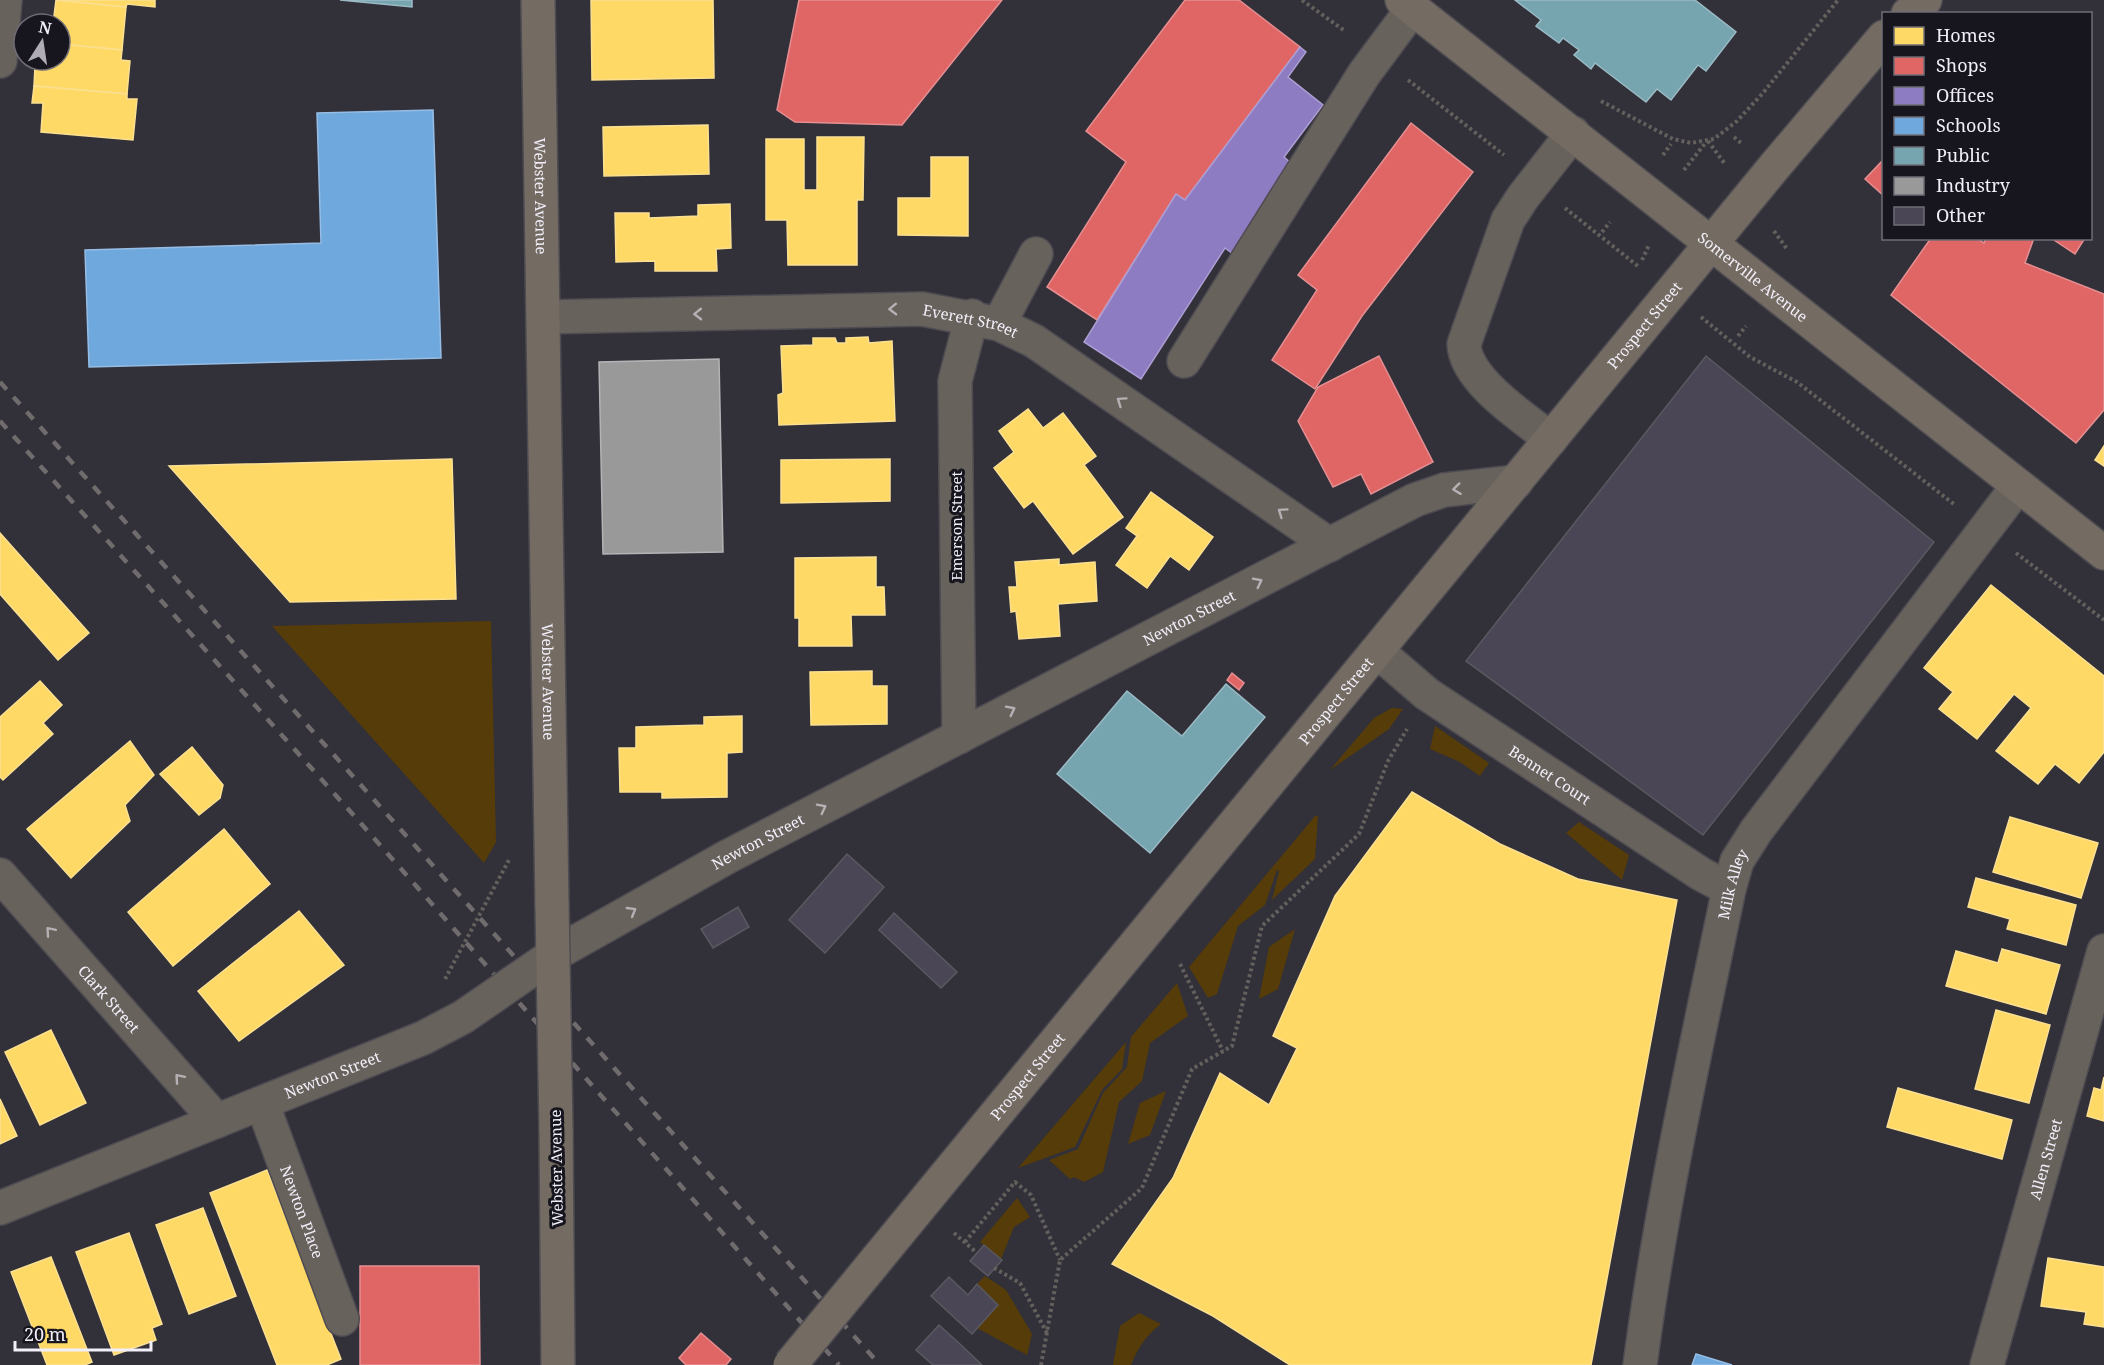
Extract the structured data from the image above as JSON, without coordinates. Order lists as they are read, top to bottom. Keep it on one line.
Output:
{"streets":{"main road":["Webster Avenue","Somerville Avenue","Prospect Street"],"street":["Everett Street","Emerson Street","Newton Street","Bennet Court","Milk Alley","Clark Street","Allen Street","Newton Place"]},"crossings":[["Webster Avenue","Everett Street"],["Webster Avenue","Newton Street"],["Somerville Avenue","Prospect Street"],["Somerville Avenue","Milk Alley"],["Everett Street","Emerson Street"],["Everett Street","Newton Street"],["Prospect Street","Newton Street"],["Prospect Street","Bennet Court"],["Emerson Street","Newton Street"],["Newton Street","Clark Street"],["Newton Street","Newton Place"],["Bennet Court","Milk Alley"]],"one_way":["Everett Street","Clark Street"],"legend":["Homes","Shops","Offices","Schools","Public","Industry","Other"],"scale_bar":"20 m","north":"top"}
